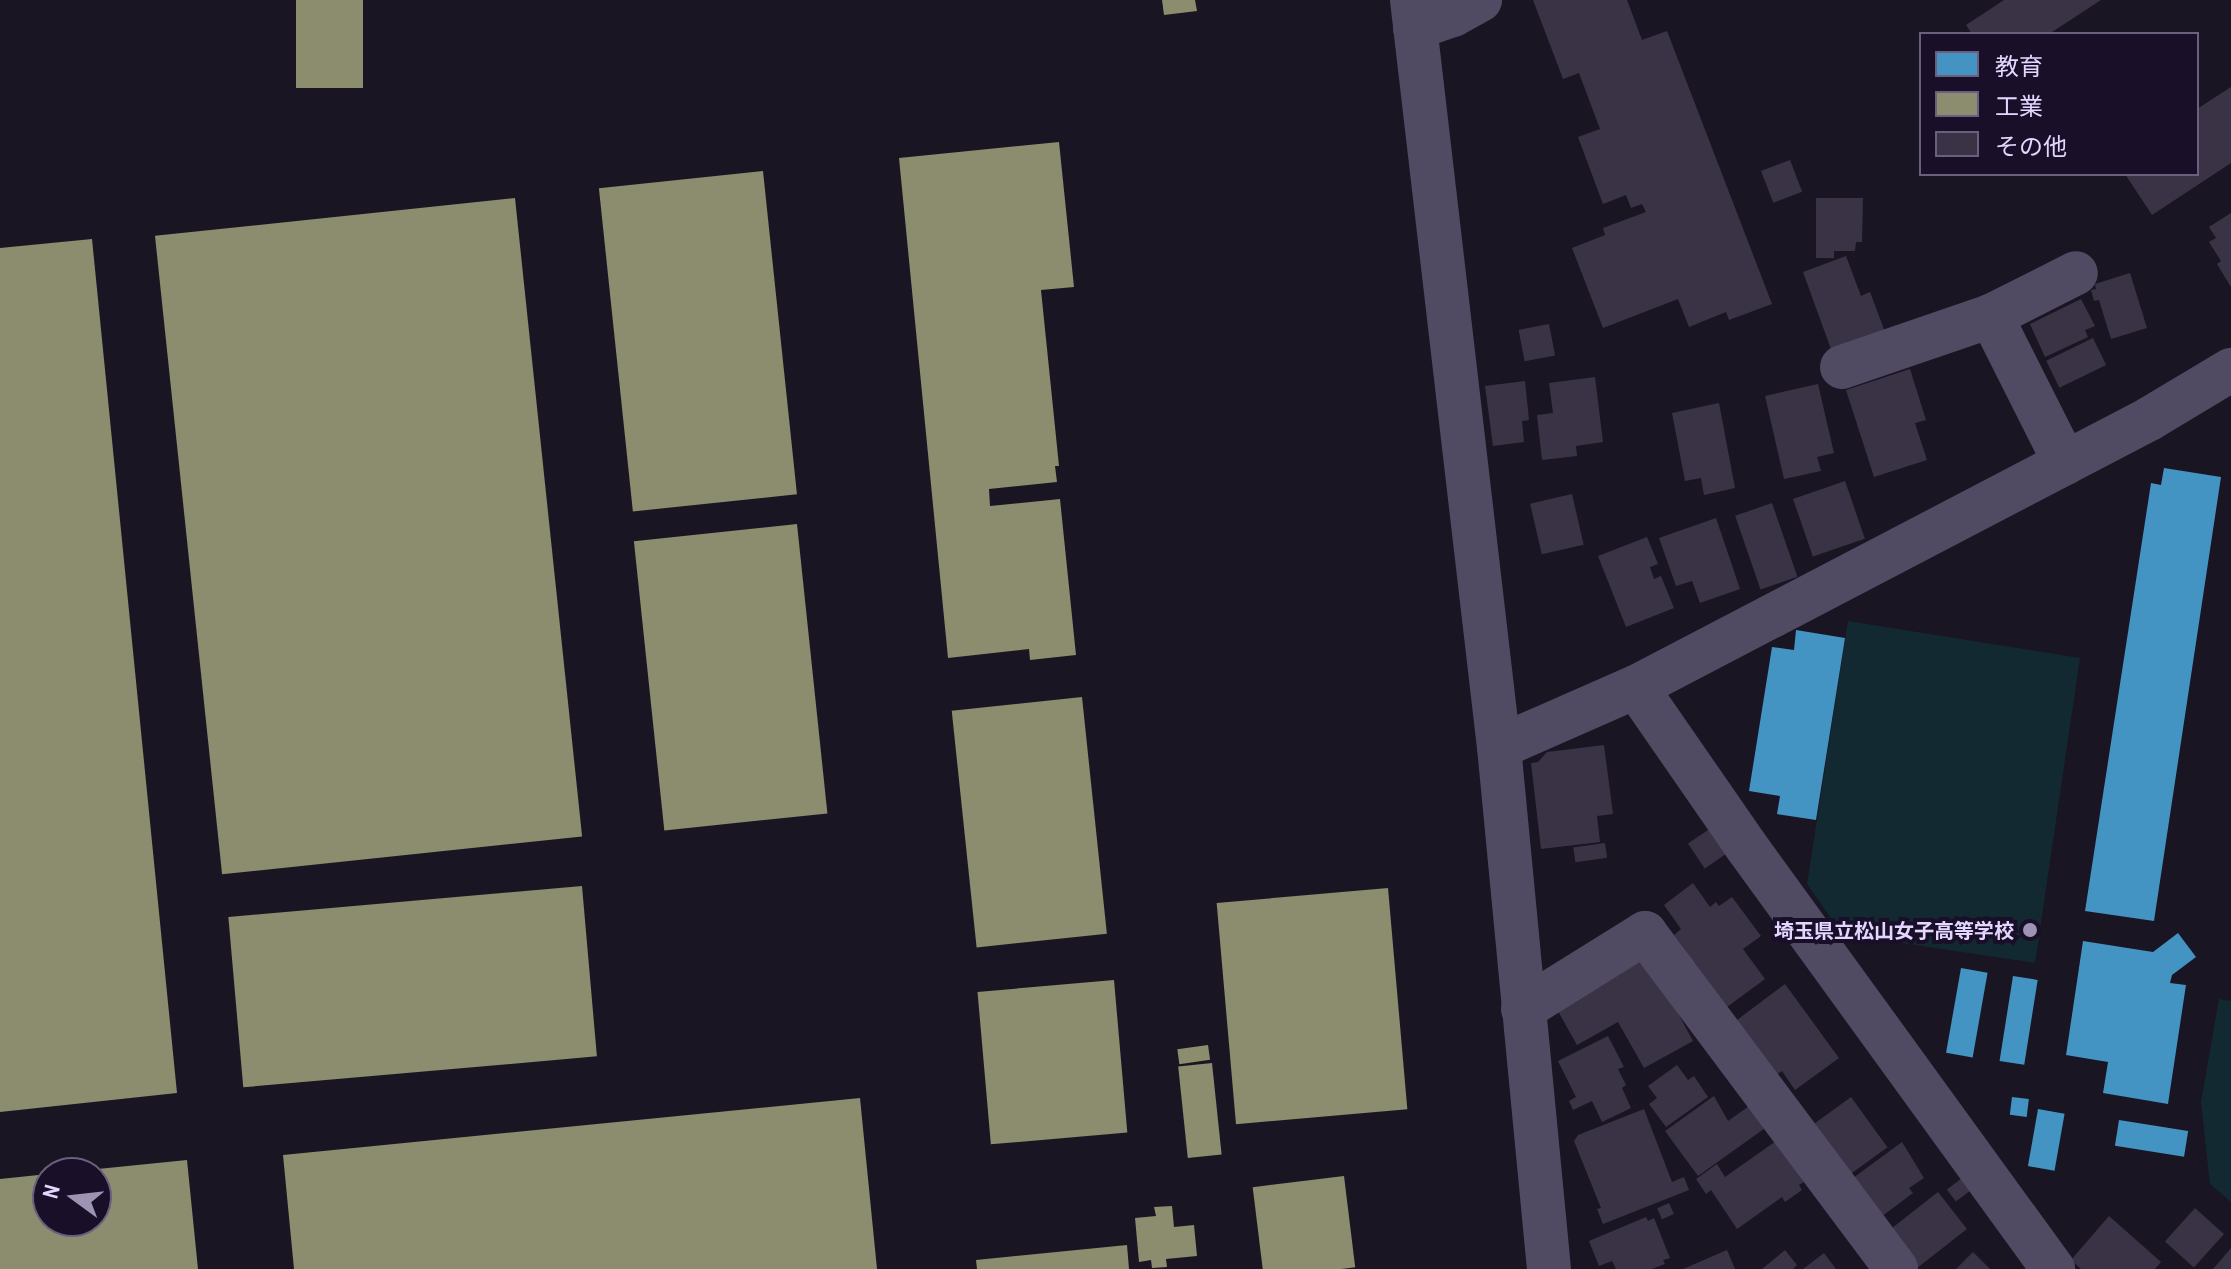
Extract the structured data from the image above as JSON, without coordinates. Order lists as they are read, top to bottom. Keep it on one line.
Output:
{"places":["埼玉県立松山女子高等学校"],"legend":["教育","工業","その他"],"north":"left"}
